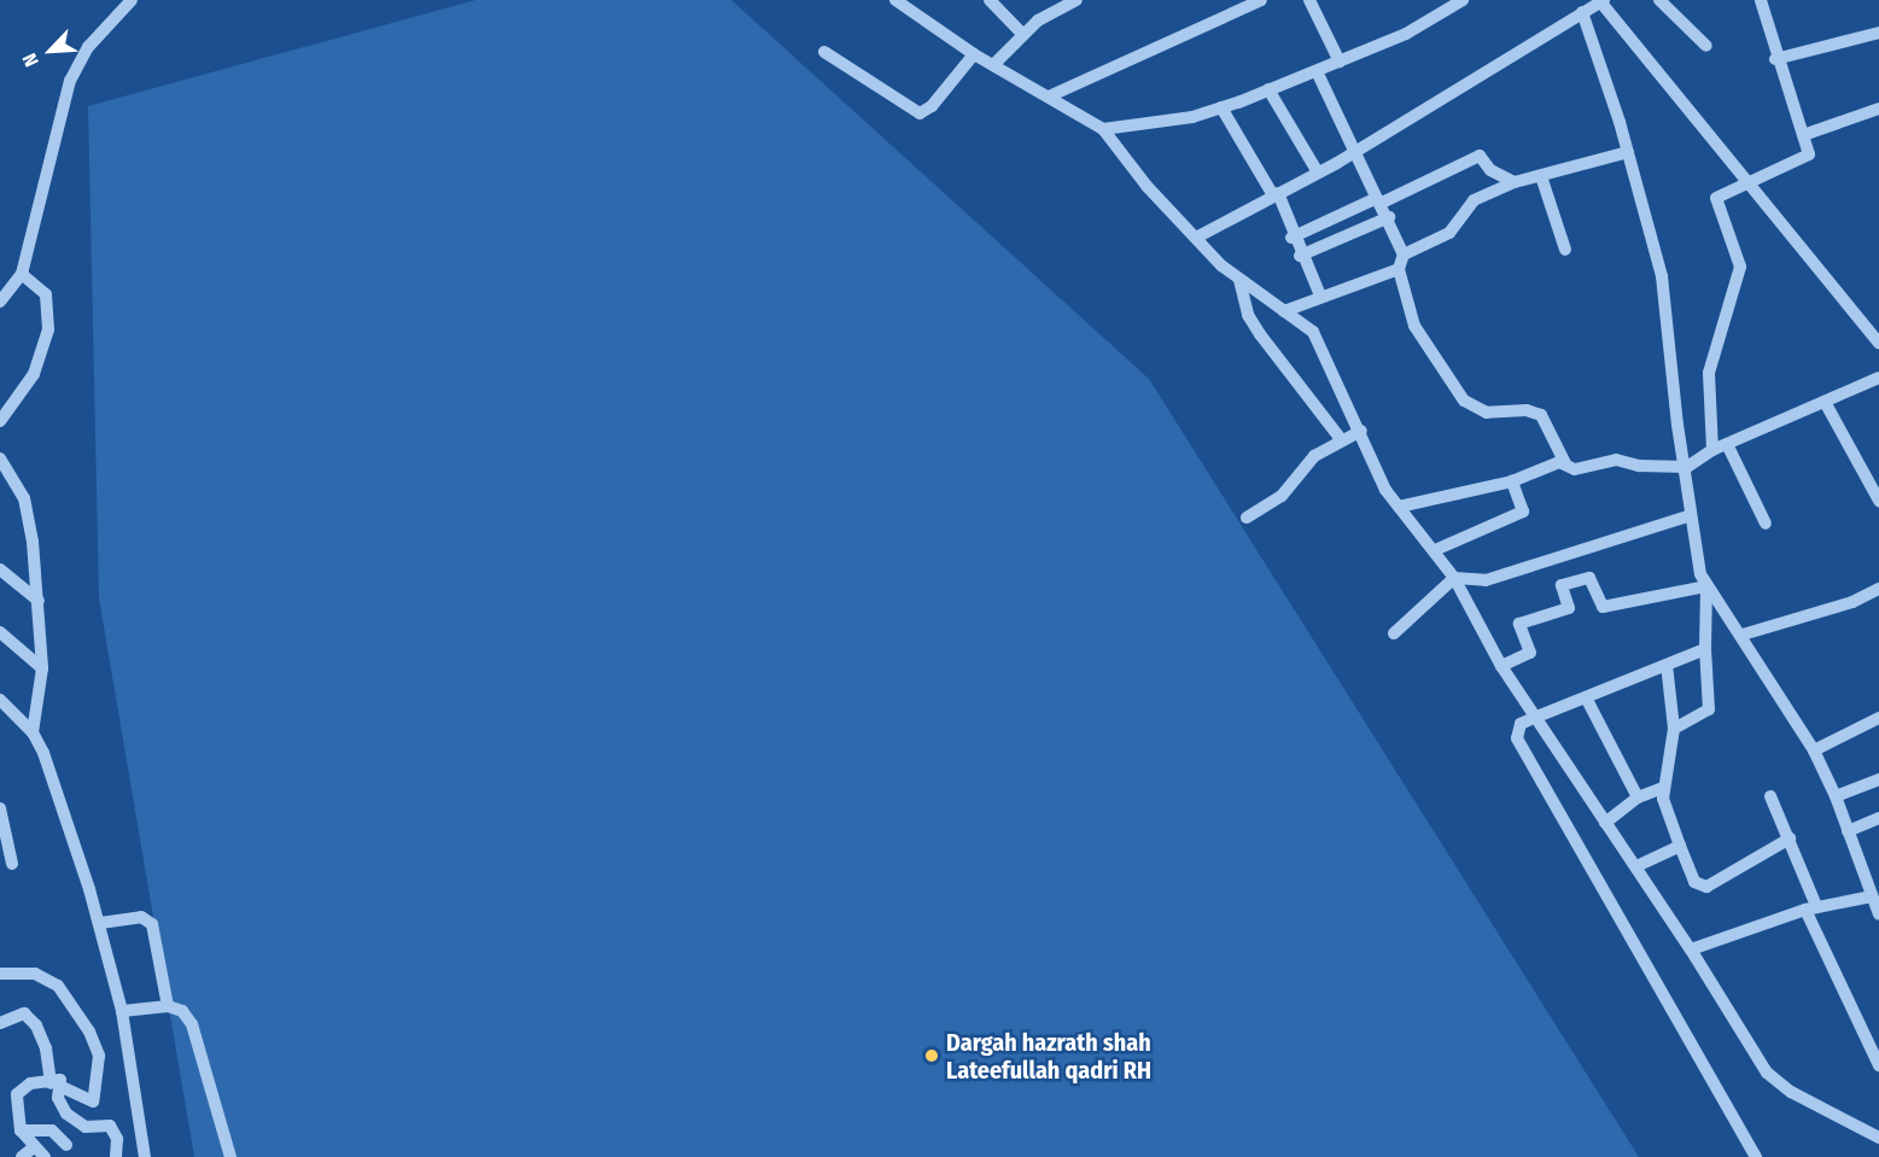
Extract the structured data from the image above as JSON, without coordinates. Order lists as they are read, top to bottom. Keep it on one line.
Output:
{"places":["Dargah hazrath shah Lateefullah qadri RH"],"north":"bottom left"}
